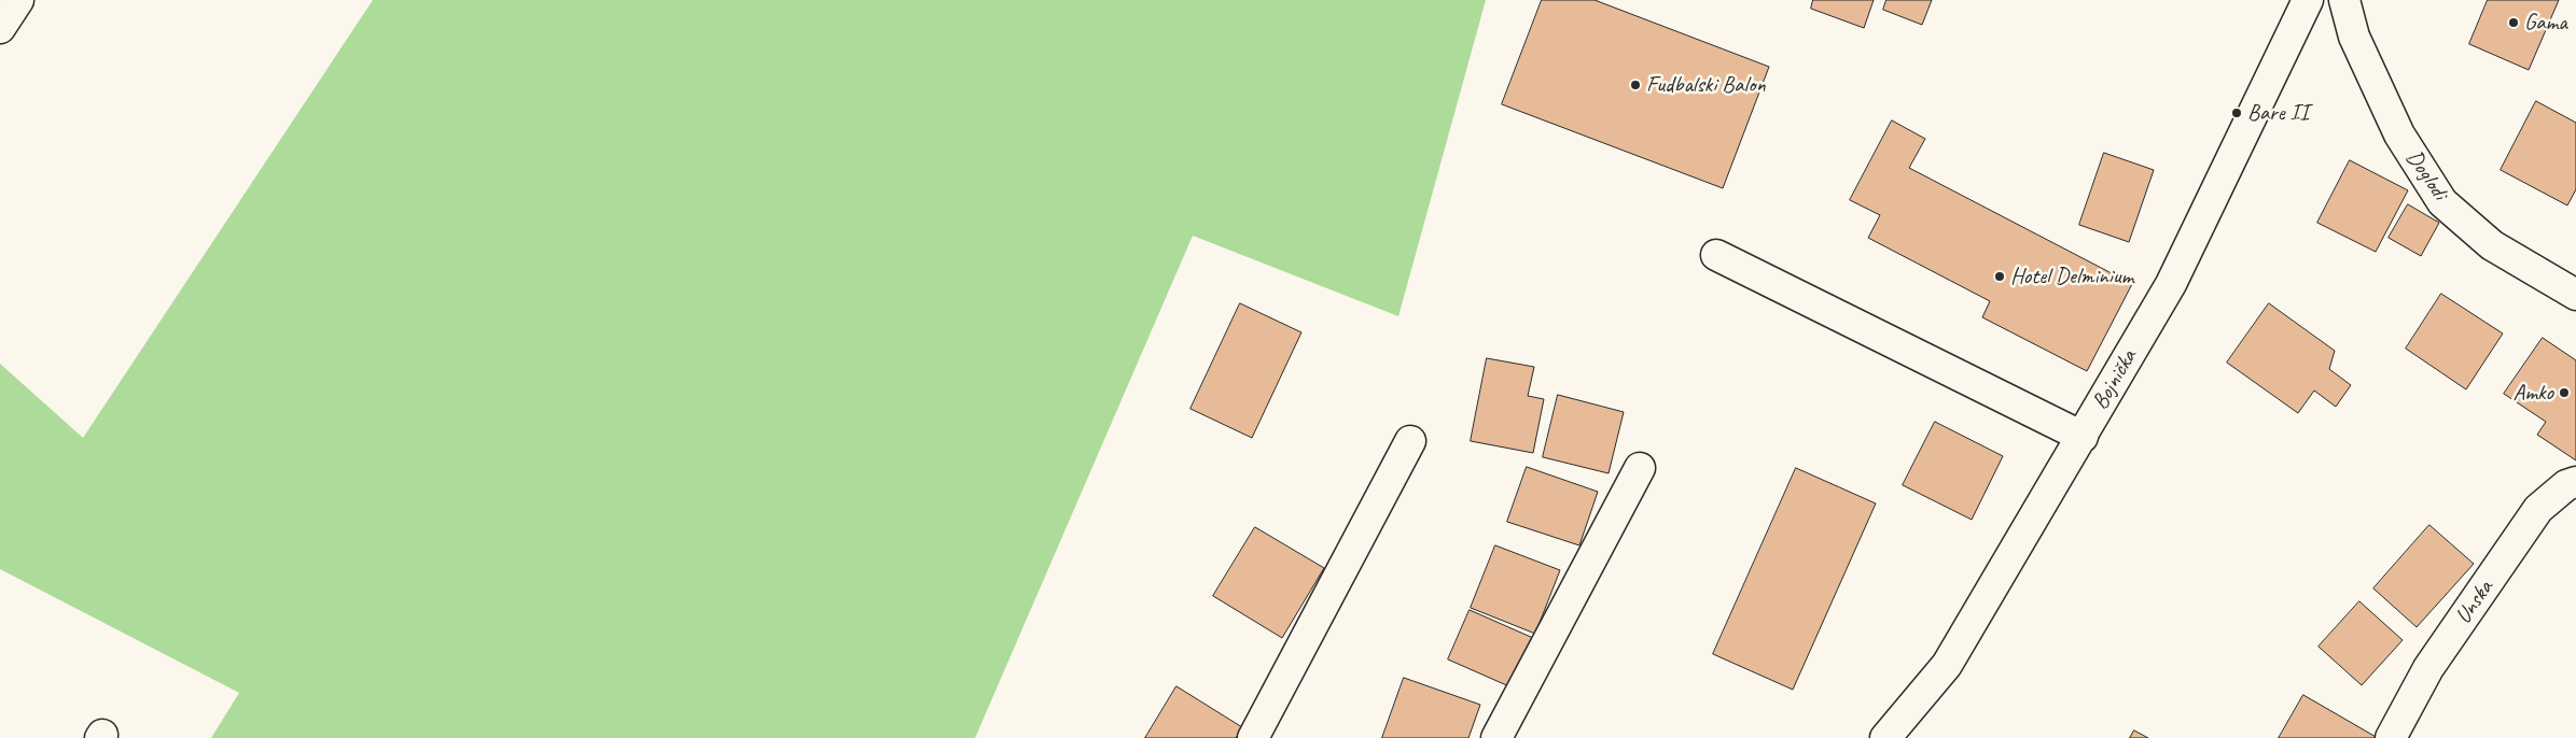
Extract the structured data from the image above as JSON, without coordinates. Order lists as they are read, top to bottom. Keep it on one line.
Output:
{"streets":{"street":["Doglodi","Bojnička","Unska"]},"places":["Gama","Fudbalski Balon","Bare II","Hotel Delminium","Amko"]}
